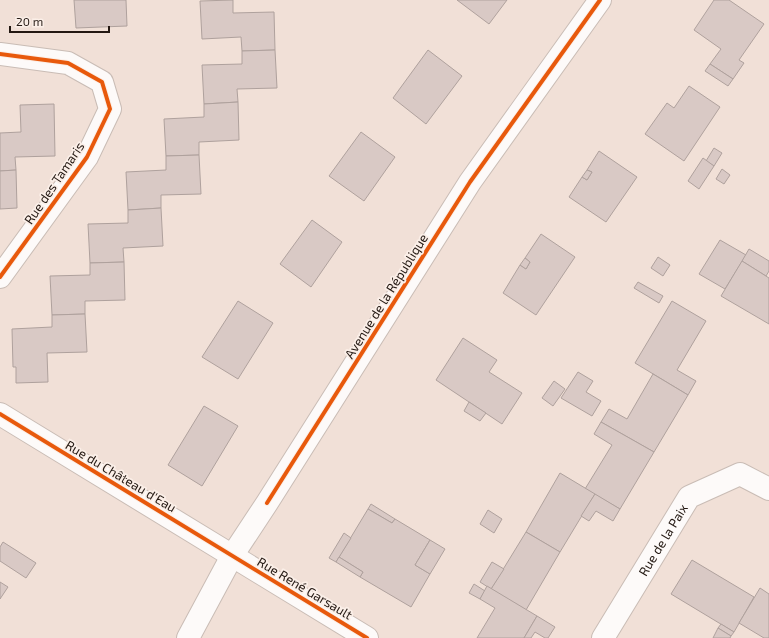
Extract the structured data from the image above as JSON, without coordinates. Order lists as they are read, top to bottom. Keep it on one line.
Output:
{"streets":{"street":["Rue des Tamaris","Avenue de la République","Rue du Château d'Eau","Rue de la Paix","Rue René Garsault"]},"crossings":[["Avenue de la République","Rue du Château d'Eau"],["Avenue de la République","Rue René Garsault"],["Rue du Château d'Eau","Rue René Garsault"]],"scale_bar":"20 m"}
